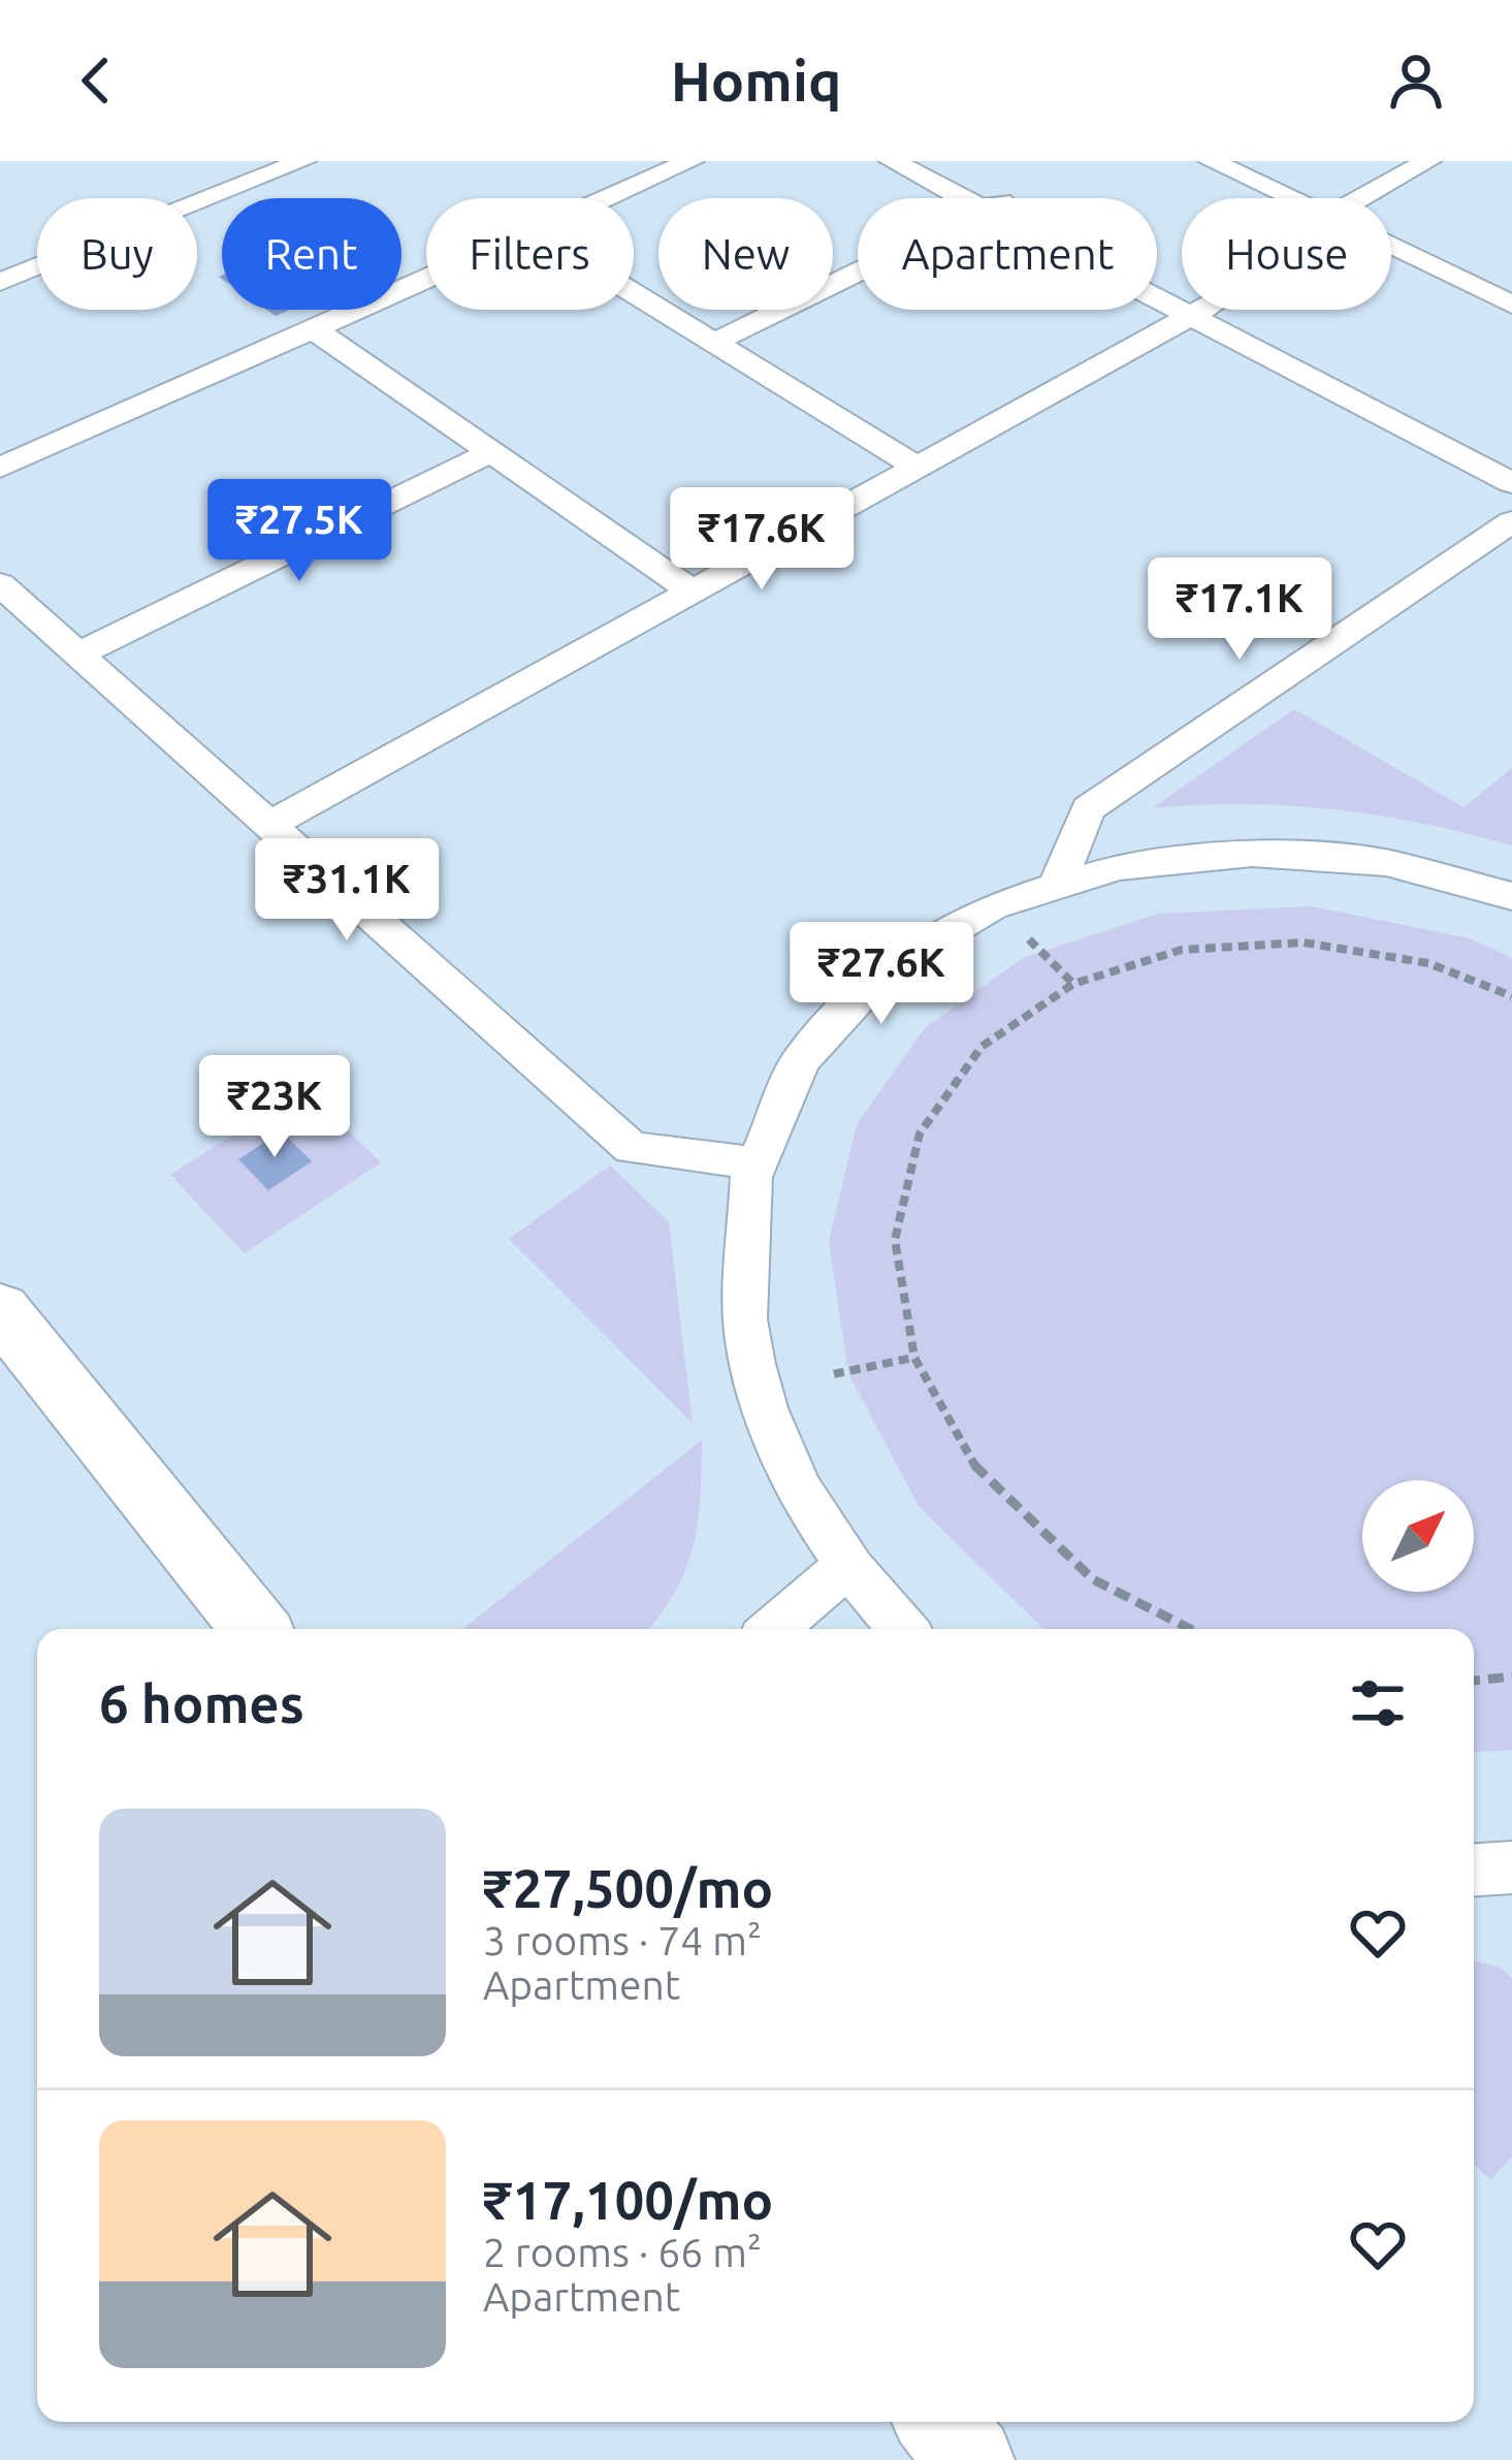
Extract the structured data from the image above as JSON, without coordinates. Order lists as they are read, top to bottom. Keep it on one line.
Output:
{"north":"top right","page":{"header":"Homiq","chip":["Buy","Rent","Filters","New","Apartment","House"],"price":["₹27.5K","₹17.6K","₹17.1K","₹31.1K","₹27.6K","₹23K"],"heading":"6 homes","list":[{"name":"₹27,500/mo","note":"3 rooms · 74 m² · Apartment"},{"name":"₹17,100/mo","note":"2 rooms · 66 m² · Apartment"}]}}
